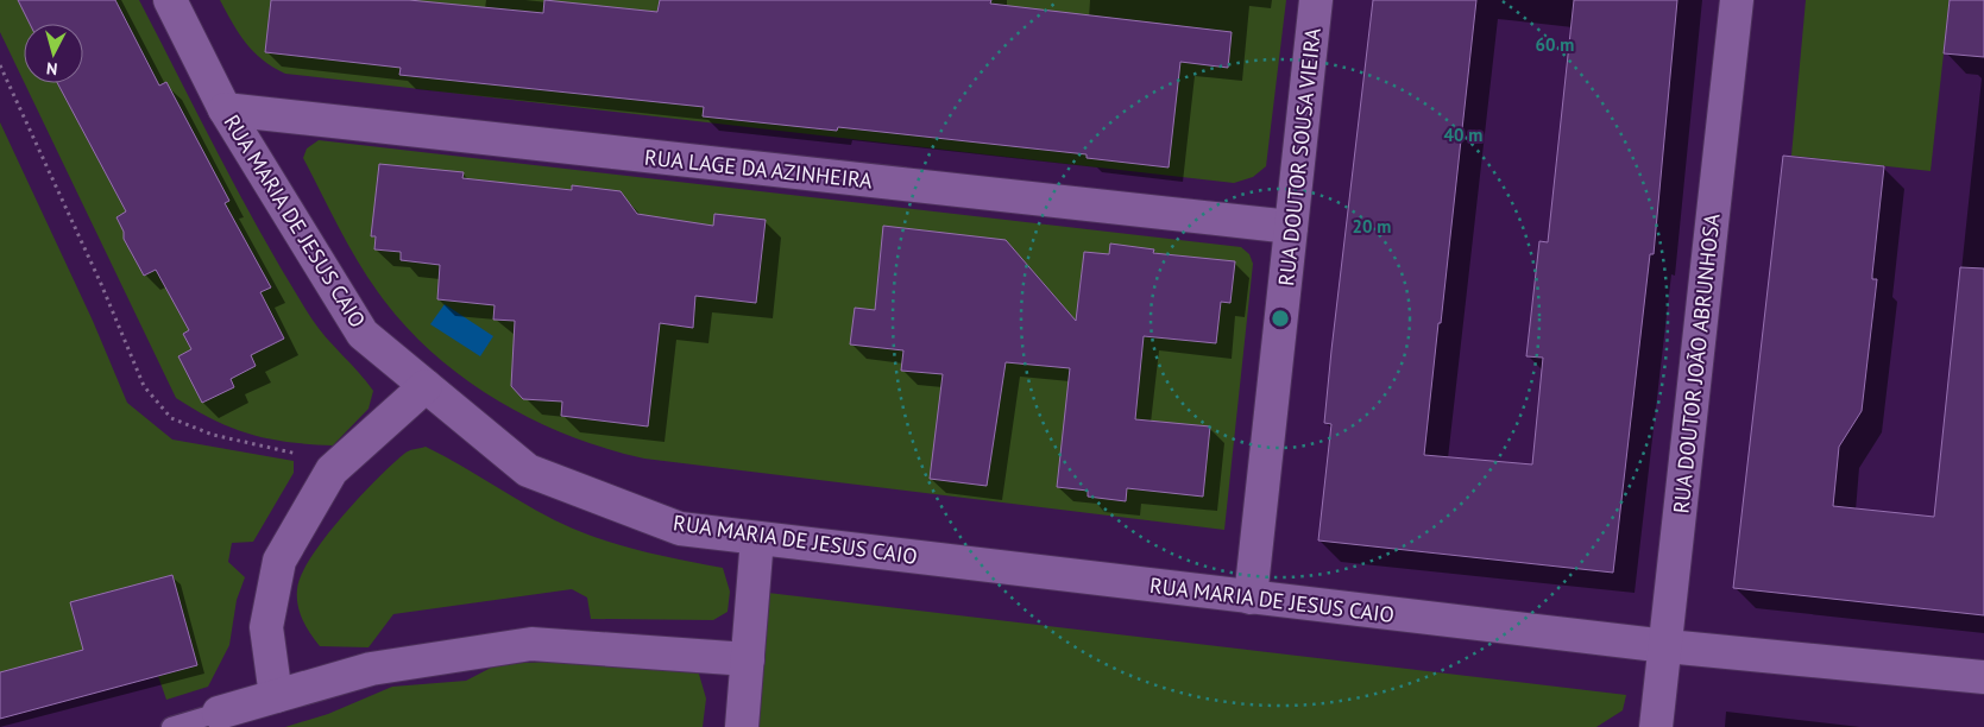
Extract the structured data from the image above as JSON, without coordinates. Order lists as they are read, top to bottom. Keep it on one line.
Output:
{"streets":{"street":["RUA DOUTOR SOUSA VIEIRA","RUA LAGE DA AZINHEIRA","RUA MARIA DE JESUS CAIO","RUA DOUTOR JOÃO ABRUNHOSA"]},"crossings":[["RUA DOUTOR SOUSA VIEIRA","RUA LAGE DA AZINHEIRA"],["RUA DOUTOR SOUSA VIEIRA","RUA MARIA DE JESUS CAIO"],["RUA LAGE DA AZINHEIRA","RUA MARIA DE JESUS CAIO"],["RUA MARIA DE JESUS CAIO","RUA DOUTOR JOÃO ABRUNHOSA"]],"north":"bottom","rings":["60 m","40 m","20 m"]}
